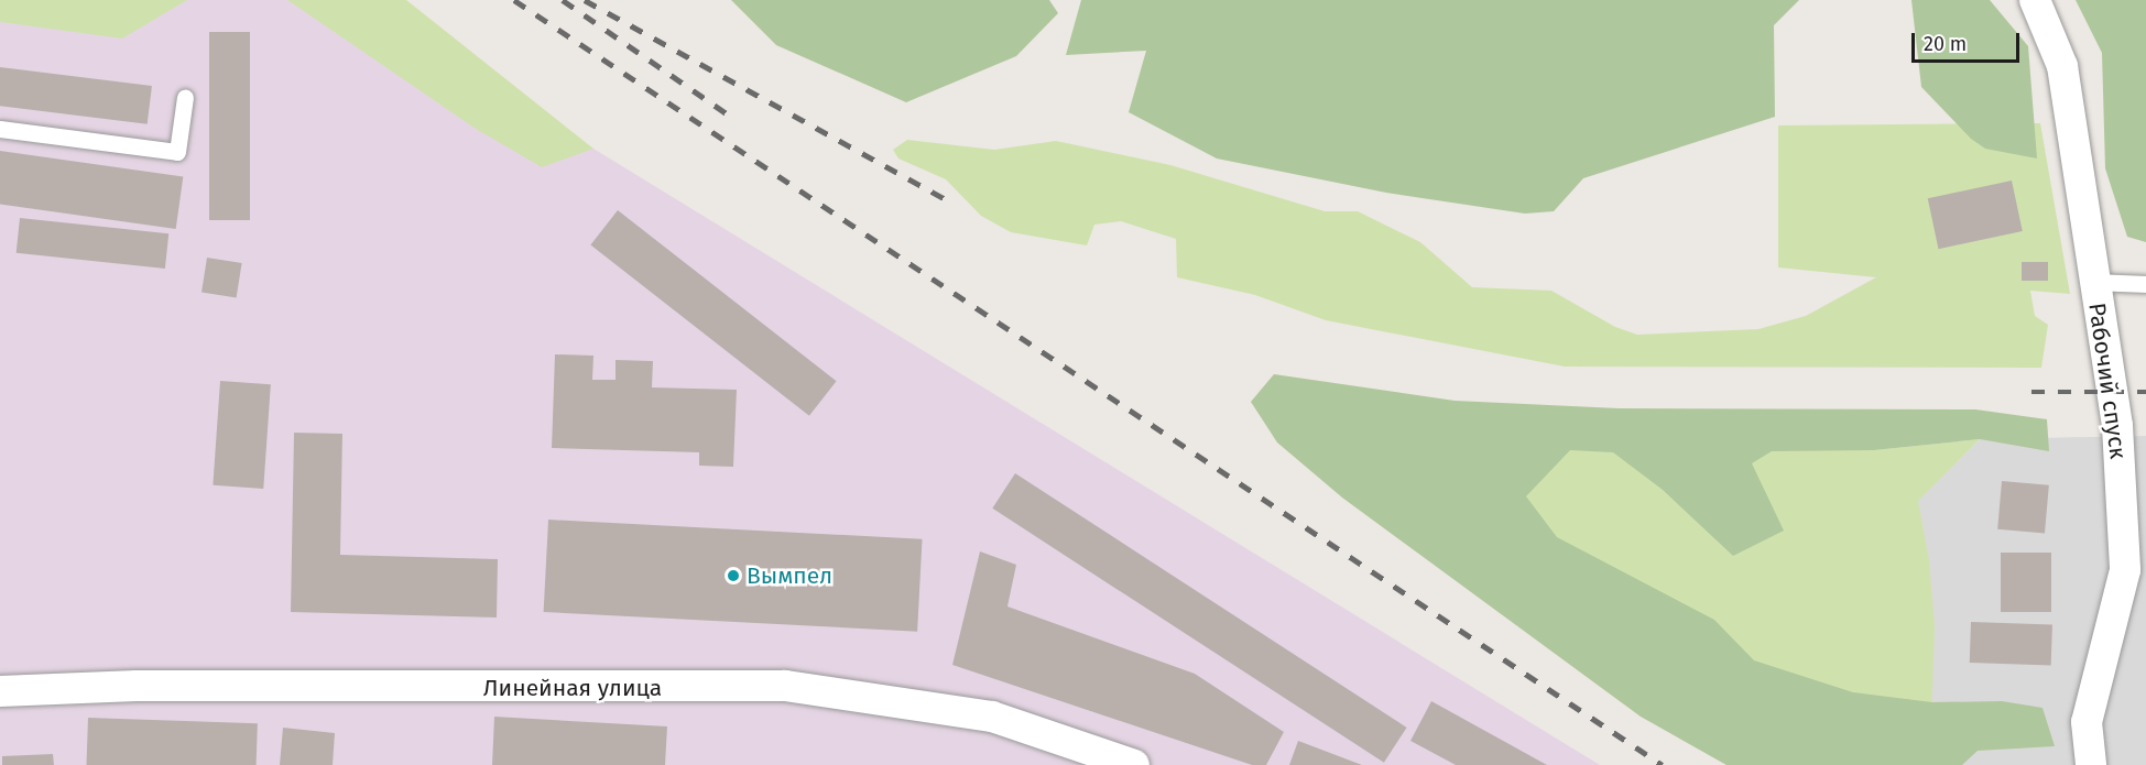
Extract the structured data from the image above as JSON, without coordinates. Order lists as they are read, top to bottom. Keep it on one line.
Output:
{"streets":{"street":["Рабочий спуск","Линейная улица"]},"places":["Вымпел"],"scale_bar":"20 m"}
